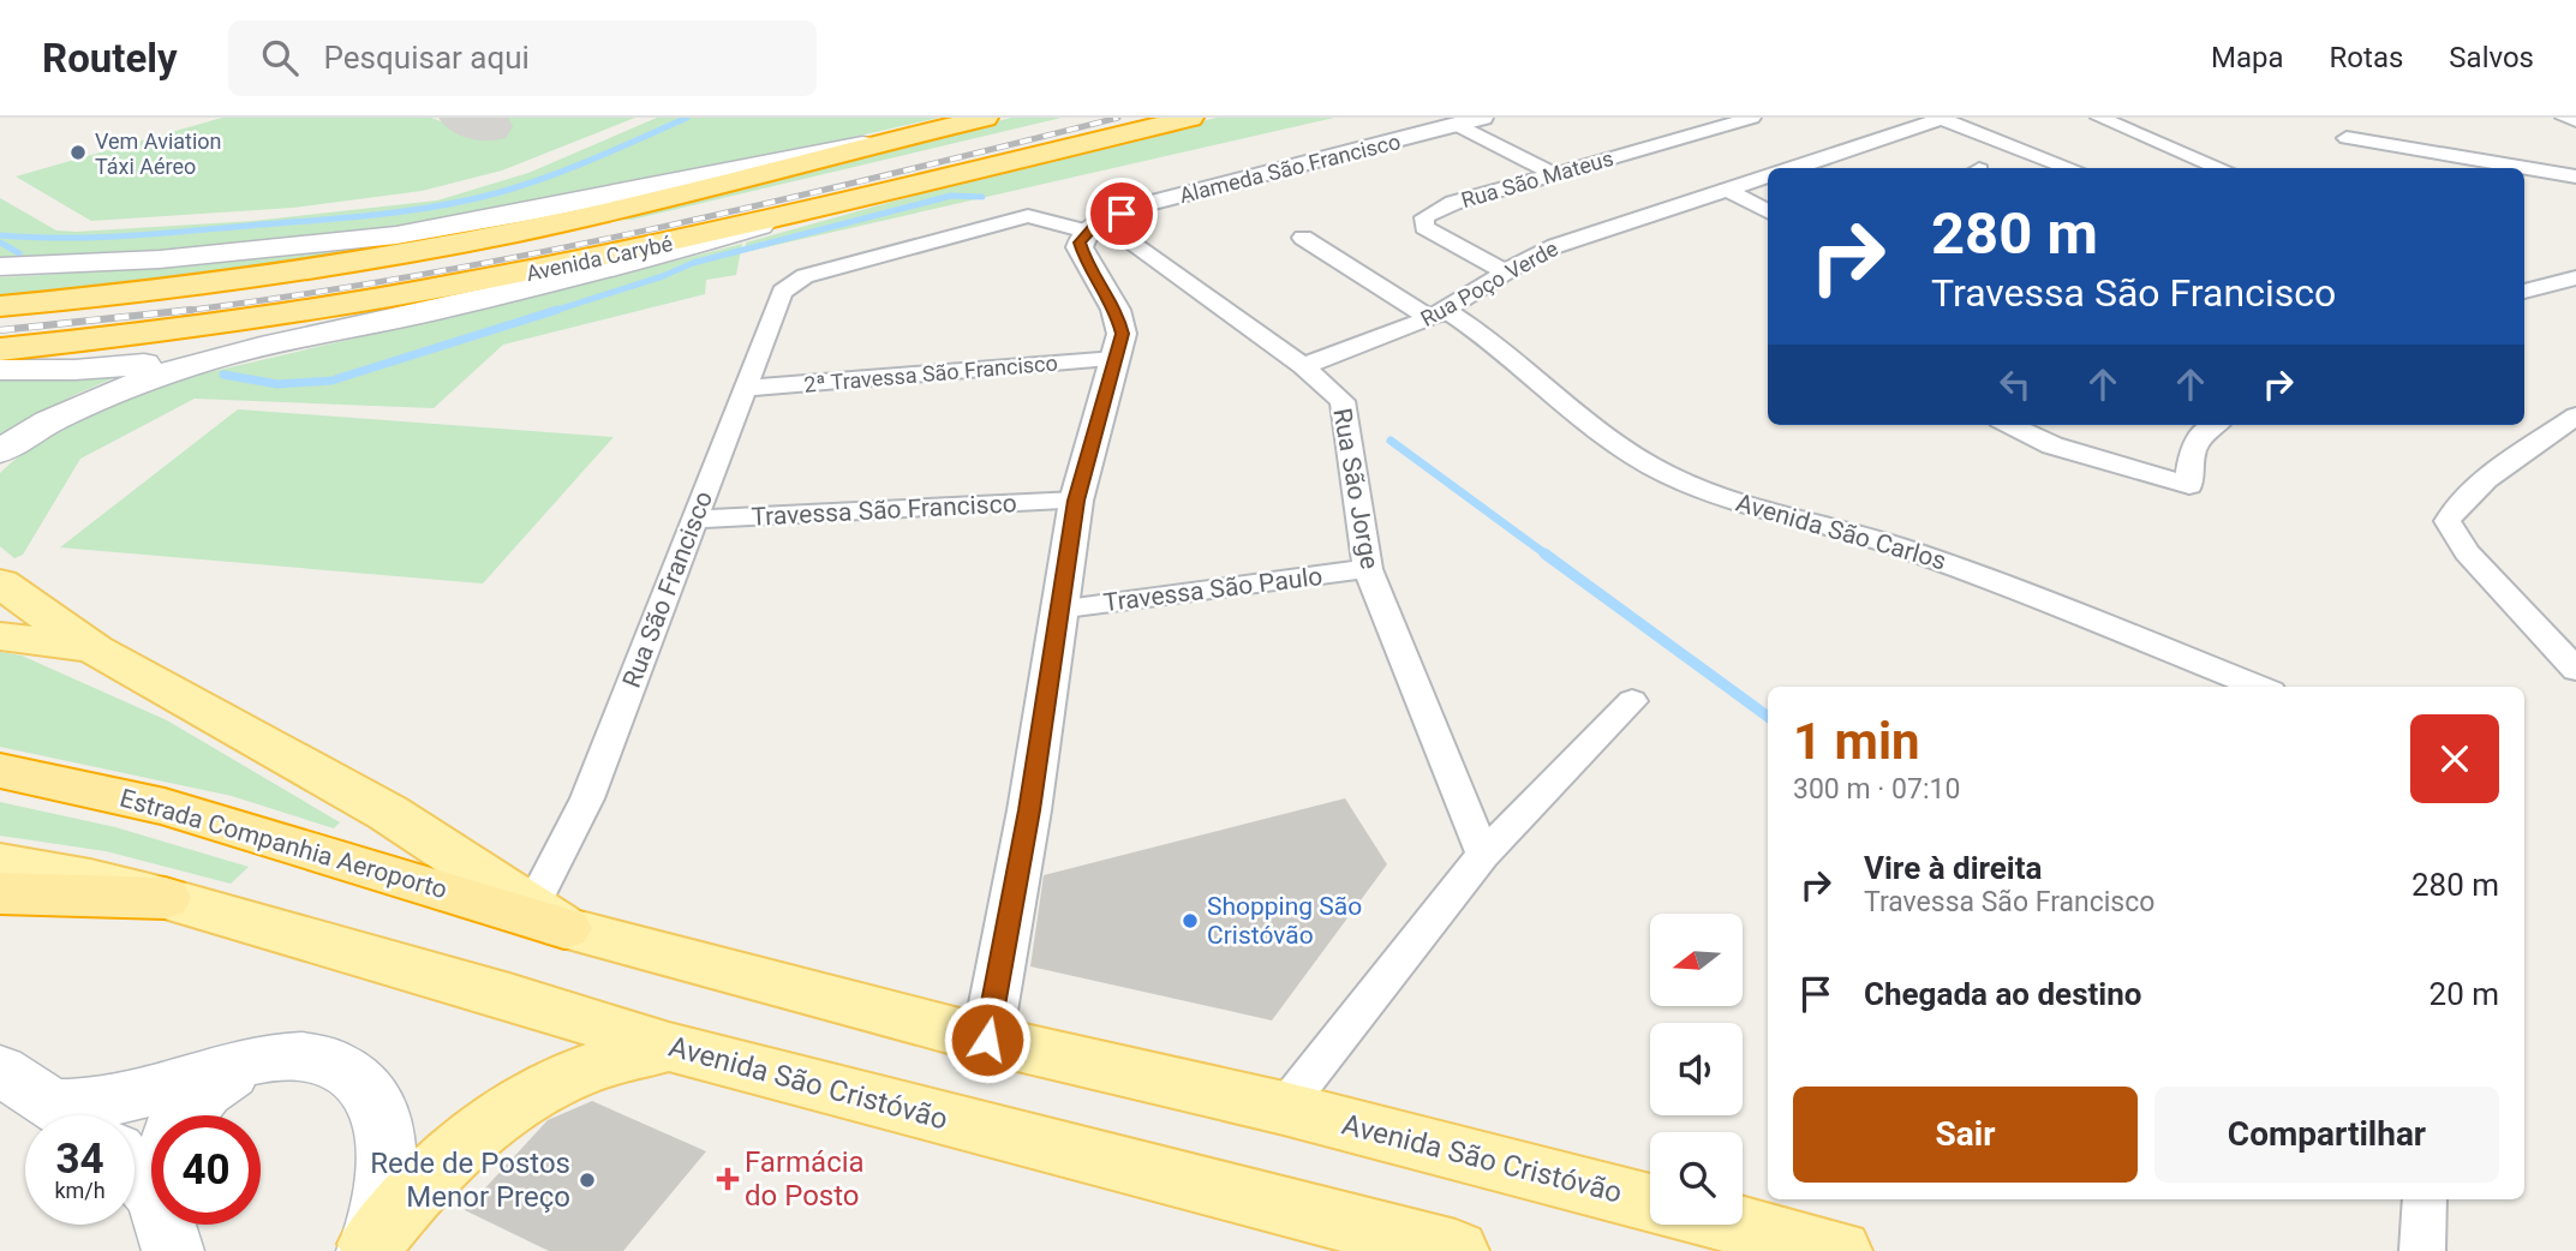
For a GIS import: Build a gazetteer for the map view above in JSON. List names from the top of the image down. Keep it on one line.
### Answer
{"streets":{"highway":["Avenida Carybé","Estrada Companhia Aeroporto"],"main road":["Avenida São Cristóvão"],"street":["Alameda São Francisco","Rua São Mateus","Rua Poço Verde","2ª Travessa São Francisco","Rua São Jorge","Travessa São Francisco","Avenida São Carlos","Rua São Francisco","Travessa São Paulo"]},"crossings":[["Alameda São Francisco","Rua São Jorge"],["Alameda São Francisco","Rua São Francisco"],["Rua São Mateus","Rua Poço Verde"],["Rua Poço Verde","Rua São Jorge"],["Rua Poço Verde","Avenida São Carlos"],["2ª Travessa São Francisco","Rua São Francisco"],["Rua São Jorge","Rua São Francisco"],["Rua São Jorge","Travessa São Paulo"],["Travessa São Francisco","Rua São Francisco"],["Rua São Francisco","Estrada Companhia Aeroporto"],["Rua São Francisco","Avenida São Cristóvão"],["Estrada Companhia Aeroporto","Avenida São Cristóvão"]],"places":{"other":["Vem Aviation Táxi Aéreo","Shopping São Cristóvão","Rede de Postos Menor Preço"],"health":["Farmácia do Posto"]},"north":"left","page":{"header":"Routely","search":"Pesquisar aqui","nav":["Mapa","Rotas","Salvos"],"turn":["280 m","Travessa São Francisco"],"heading":["1 min","300 m · 07:10"],"list":[{"name":"Vire à direita","note":"Travessa São Francisco","value":"280 m"},{"name":"Chegada ao destino","value":"20 m"}],"buttons":["Sair","Compartilhar"],"speed":"34 km/h","limit":"40"}}
